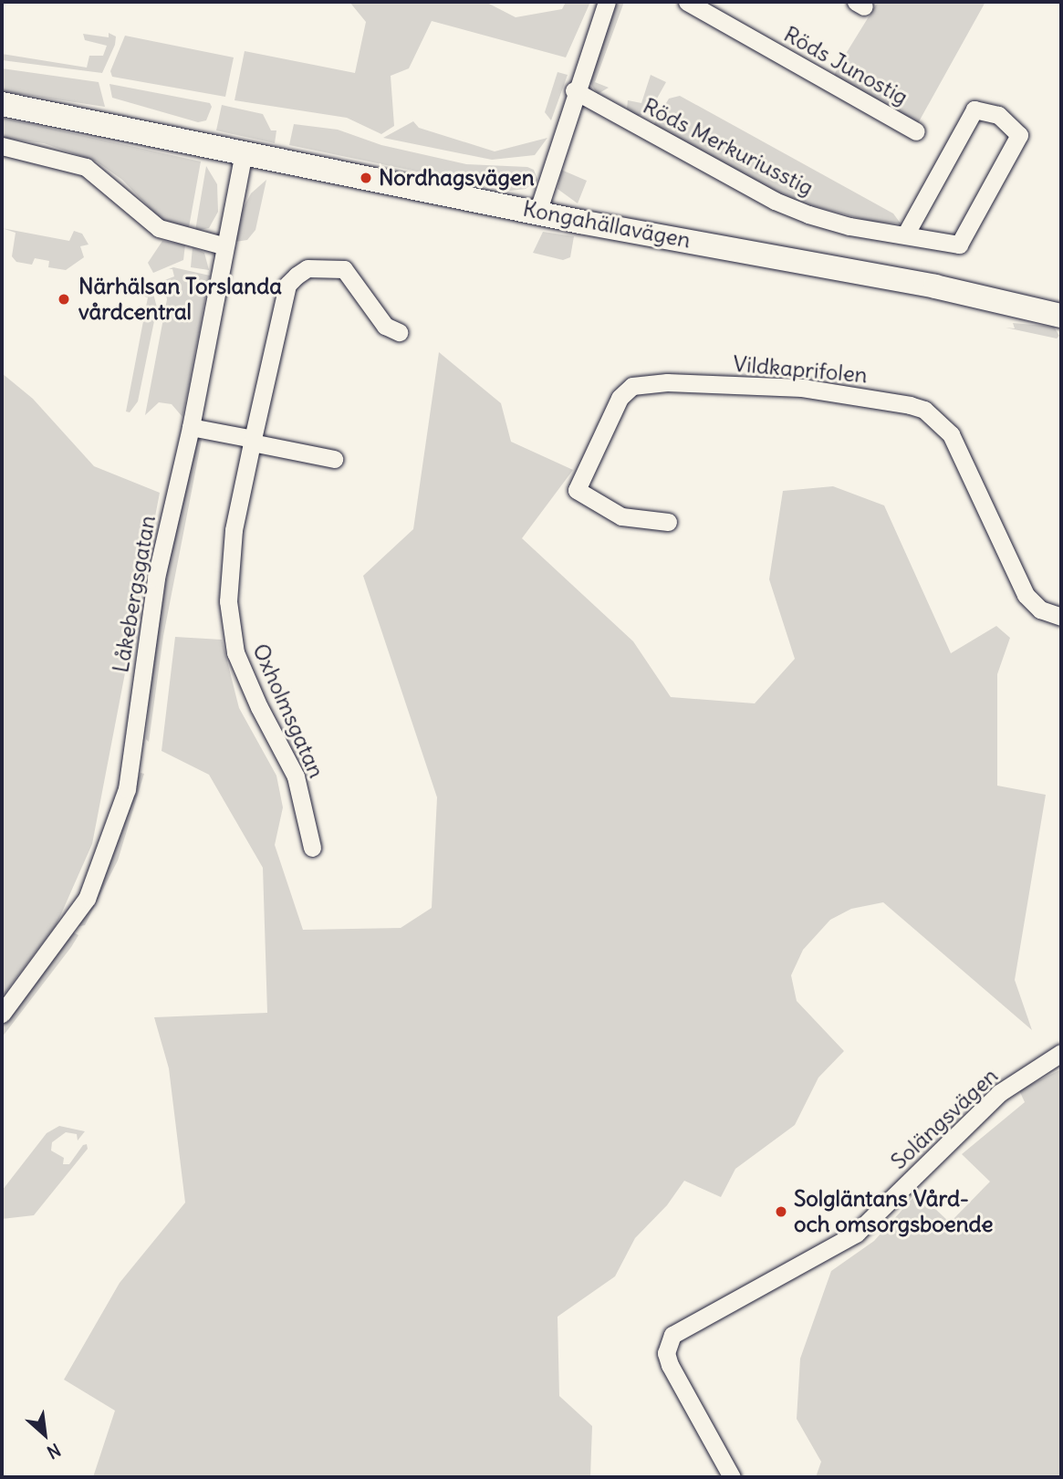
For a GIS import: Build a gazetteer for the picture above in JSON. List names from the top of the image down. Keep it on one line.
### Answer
{"streets":{"street":["Röds Junostig","Röds Merkuriusstig","Kongahällavägen","Vildkaprifolen","Låkebergsgatan","Oxholmsgatan","Solängsvägen"]},"crossings":[["Kongahällavägen","Låkebergsgatan"]],"places":["Nordhagsvägen","Närhälsan Torslanda vårdcentral","Solgläntans Vård- och omsorgsboende"],"north":"bottom right"}
